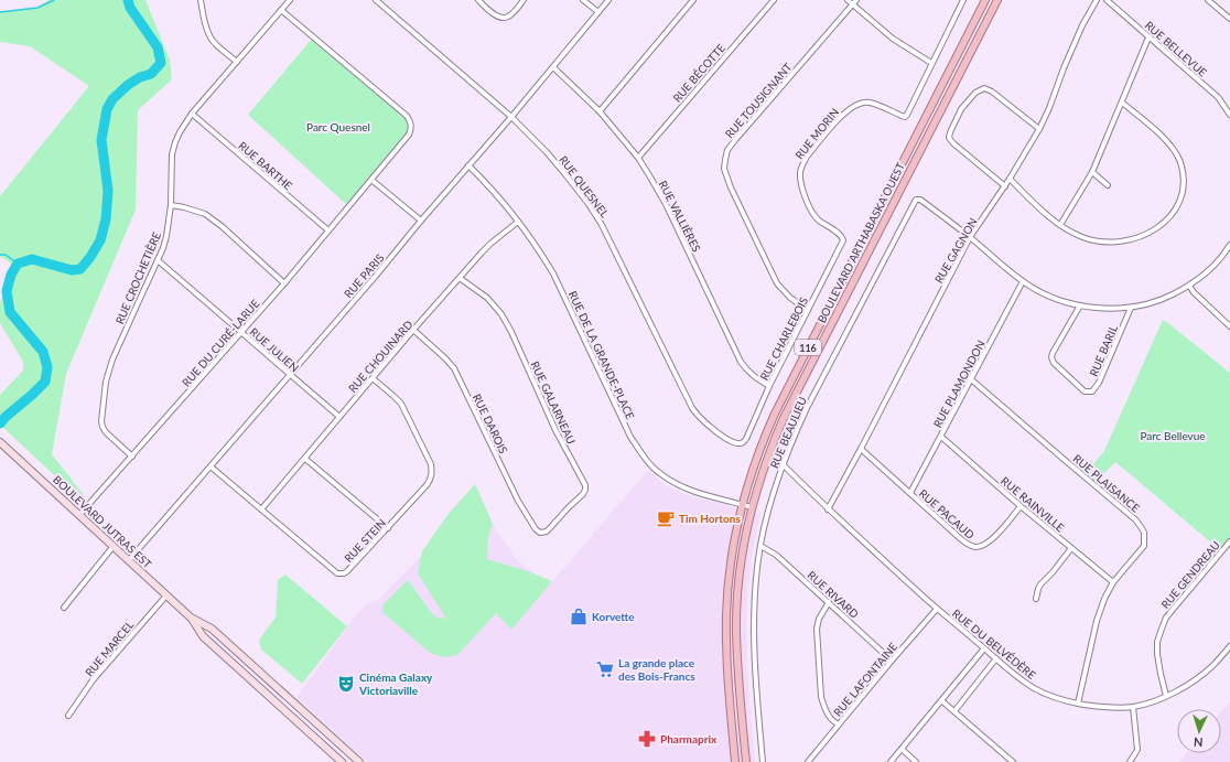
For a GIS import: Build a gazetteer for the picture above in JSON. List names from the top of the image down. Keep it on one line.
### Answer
{"streets":{"main road":["BOULEVARD ARTHABASKA OUEST","116","BOULEVARD JUTRAS EST"],"street":["RUE BELLEVUE","RUE BÉCOTTE","RUE TOUSIGNANT","RUE MORIN","RUE BARTHE","RUE QUESNEL","RUE VALLIÈRES","RUE GAGNON","RUE PARIS","RUE CROCHETIÈRE","RUE CHARLEBOIS","RUE DU CURÉ-LARUE","RUE JULIEN","RUE BARIL","RUE DE LA GRANDE-PLACE","RUE CHOUINARD","RUE PLAMONDON","RUE GALARNEAU","RUE DAROIS","RUE BEAULIEU","RUE PLAISANCE","RUE RAINVILLE","RUE PACAUD","RUE STEIN","RUE GENDREAU","RUE RIVARD","RUE DU BELVÉDÈRE","RUE MARCEL","RUE LAFONTAINE"]},"crossings":[["RUE BÉCOTTE","RUE VALLIÈRES"],["RUE TOUSIGNANT","RUE CHARLEBOIS"],["RUE MORIN","RUE CHARLEBOIS"],["RUE BARTHE","RUE CROCHETIÈRE"],["RUE BARTHE","RUE DU CURÉ-LARUE"],["RUE QUESNEL","RUE PARIS"],["RUE QUESNEL","RUE CHARLEBOIS"],["RUE VALLIÈRES","RUE PARIS"],["RUE VALLIÈRES","RUE CHARLEBOIS"],["BOULEVARD ARTHABASKA OUEST","RUE DE LA GRANDE-PLACE"],["RUE GAGNON","RUE BEAULIEU"],["RUE GAGNON","RUE PACAUD"],["RUE GAGNON","RUE DU BELVÉDÈRE"],["RUE PARIS","RUE JULIEN"],["RUE PARIS","RUE DE LA GRANDE-PLACE"],["RUE PARIS","BOULEVARD JUTRAS EST"],["RUE PARIS","RUE STEIN"],["RUE CROCHETIÈRE","RUE DU CURÉ-LARUE"],["RUE CROCHETIÈRE","RUE JULIEN"],["RUE DU CURÉ-LARUE","RUE JULIEN"],["RUE DU CURÉ-LARUE","BOULEVARD JUTRAS EST"],["RUE JULIEN","RUE CHOUINARD"],["RUE DE LA GRANDE-PLACE","RUE CHOUINARD"],["RUE CHOUINARD","RUE GALARNEAU"],["RUE CHOUINARD","RUE DAROIS"],["RUE CHOUINARD","RUE STEIN"],["RUE PLAMONDON","RUE PLAISANCE"],["RUE PLAMONDON","RUE RAINVILLE"],["RUE PLAMONDON","RUE PACAUD"],["RUE GALARNEAU","RUE DAROIS"],["RUE BEAULIEU","RUE RIVARD"],["RUE BEAULIEU","RUE DU BELVÉDÈRE"],["RUE PLAISANCE","RUE RAINVILLE"],["RUE PLAISANCE","RUE DU BELVÉDÈRE"],["RUE RAINVILLE","RUE PACAUD"],["BOULEVARD JUTRAS EST","RUE MARCEL"],["RUE GENDREAU","RUE DU BELVÉDÈRE"],["RUE RIVARD","RUE LAFONTAINE"],["RUE DU BELVÉDÈRE","RUE LAFONTAINE"]],"parks":["Parc Quesnel","Parc Bellevue"],"places":{"cafe":["Tim Hortons"],"shop":["Korvette"],"supermarket":["La grande place des Bois-Francs"],"theatre":["Cinéma Galaxy Victoriaville"],"pharmacy":["Pharmaprix"]},"north":"bottom"}
